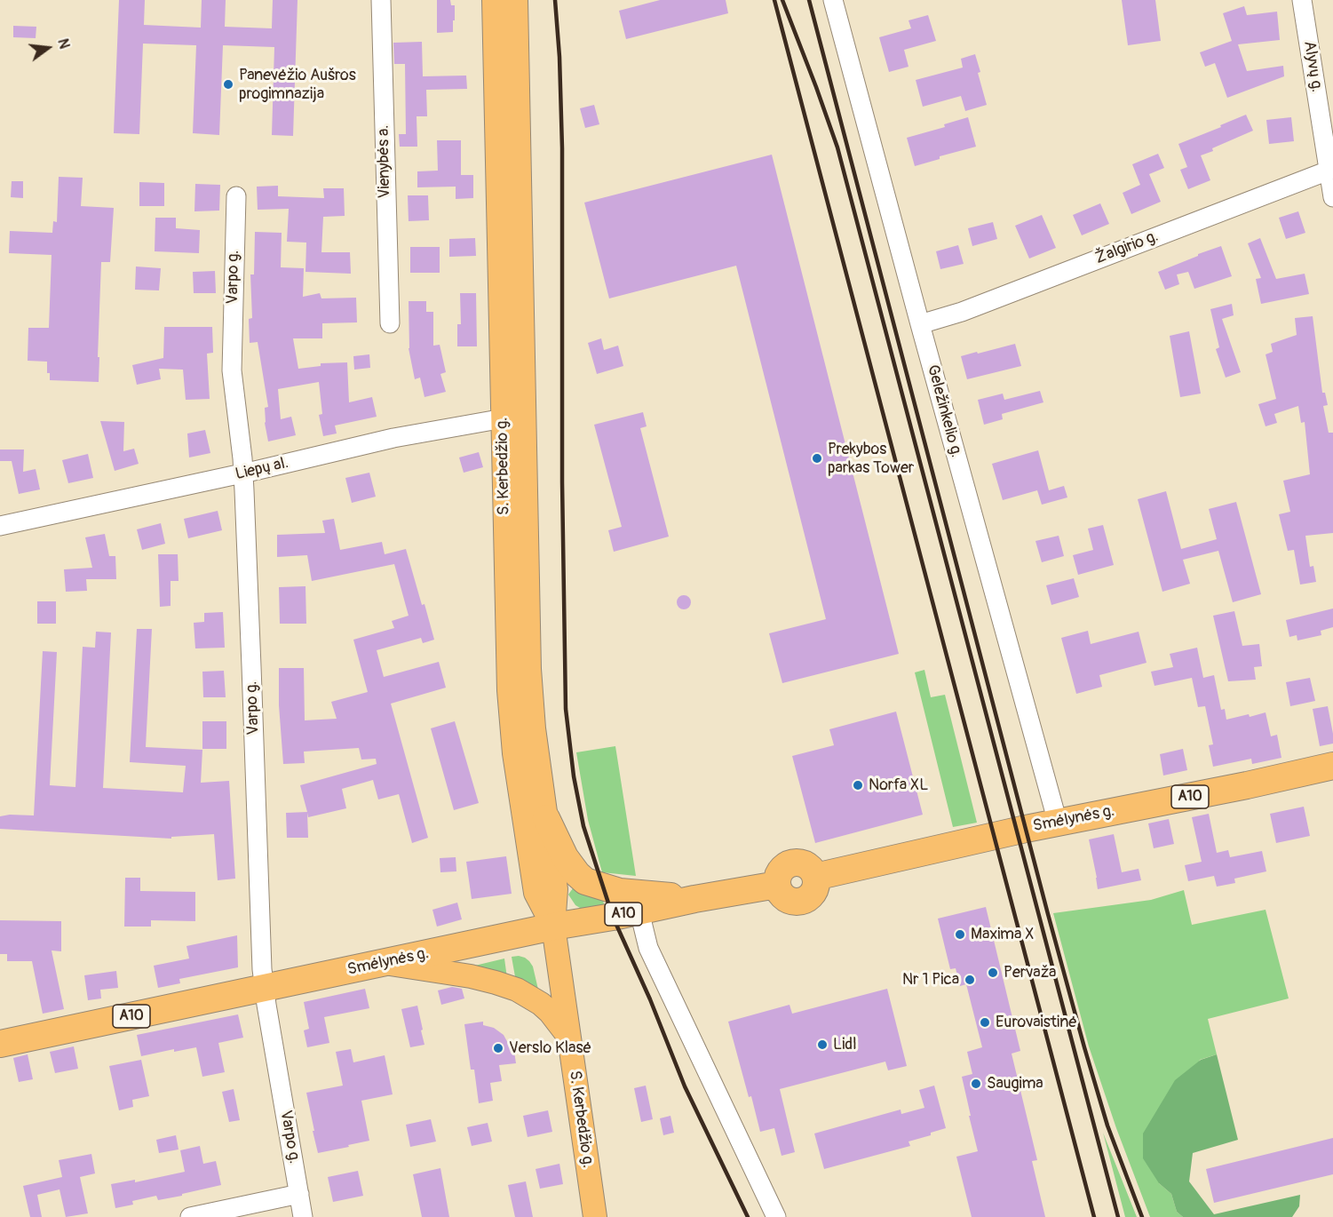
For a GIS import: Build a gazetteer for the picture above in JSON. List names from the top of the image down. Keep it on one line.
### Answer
{"streets":{"highway":["A10","Smėlynės g."],"main road":["S. Kerbedžio g."],"street":["Alyvų g.","Vienybės a.","Žalgirio g.","Varpo g.","Geležinkelio g.","Liepų al."]},"crossings":[["Alyvų g.","Žalgirio g."],["Žalgirio g.","Geležinkelio g."],["Varpo g.","Liepų al."],["Varpo g.","Smėlynės g."],["Geležinkelio g.","Smėlynės g."],["S. Kerbedžio g.","Liepų al."],["S. Kerbedžio g.","Smėlynės g."]],"places":["Panevėžio Aušros progimnazija","Prekybos parkas Tower","Norfa XL","Maxima X","Pervaža","Nr 1 Pica","Eurovaistinė","Lidl","Verslo Klasė","Saugima"],"north":"right"}
